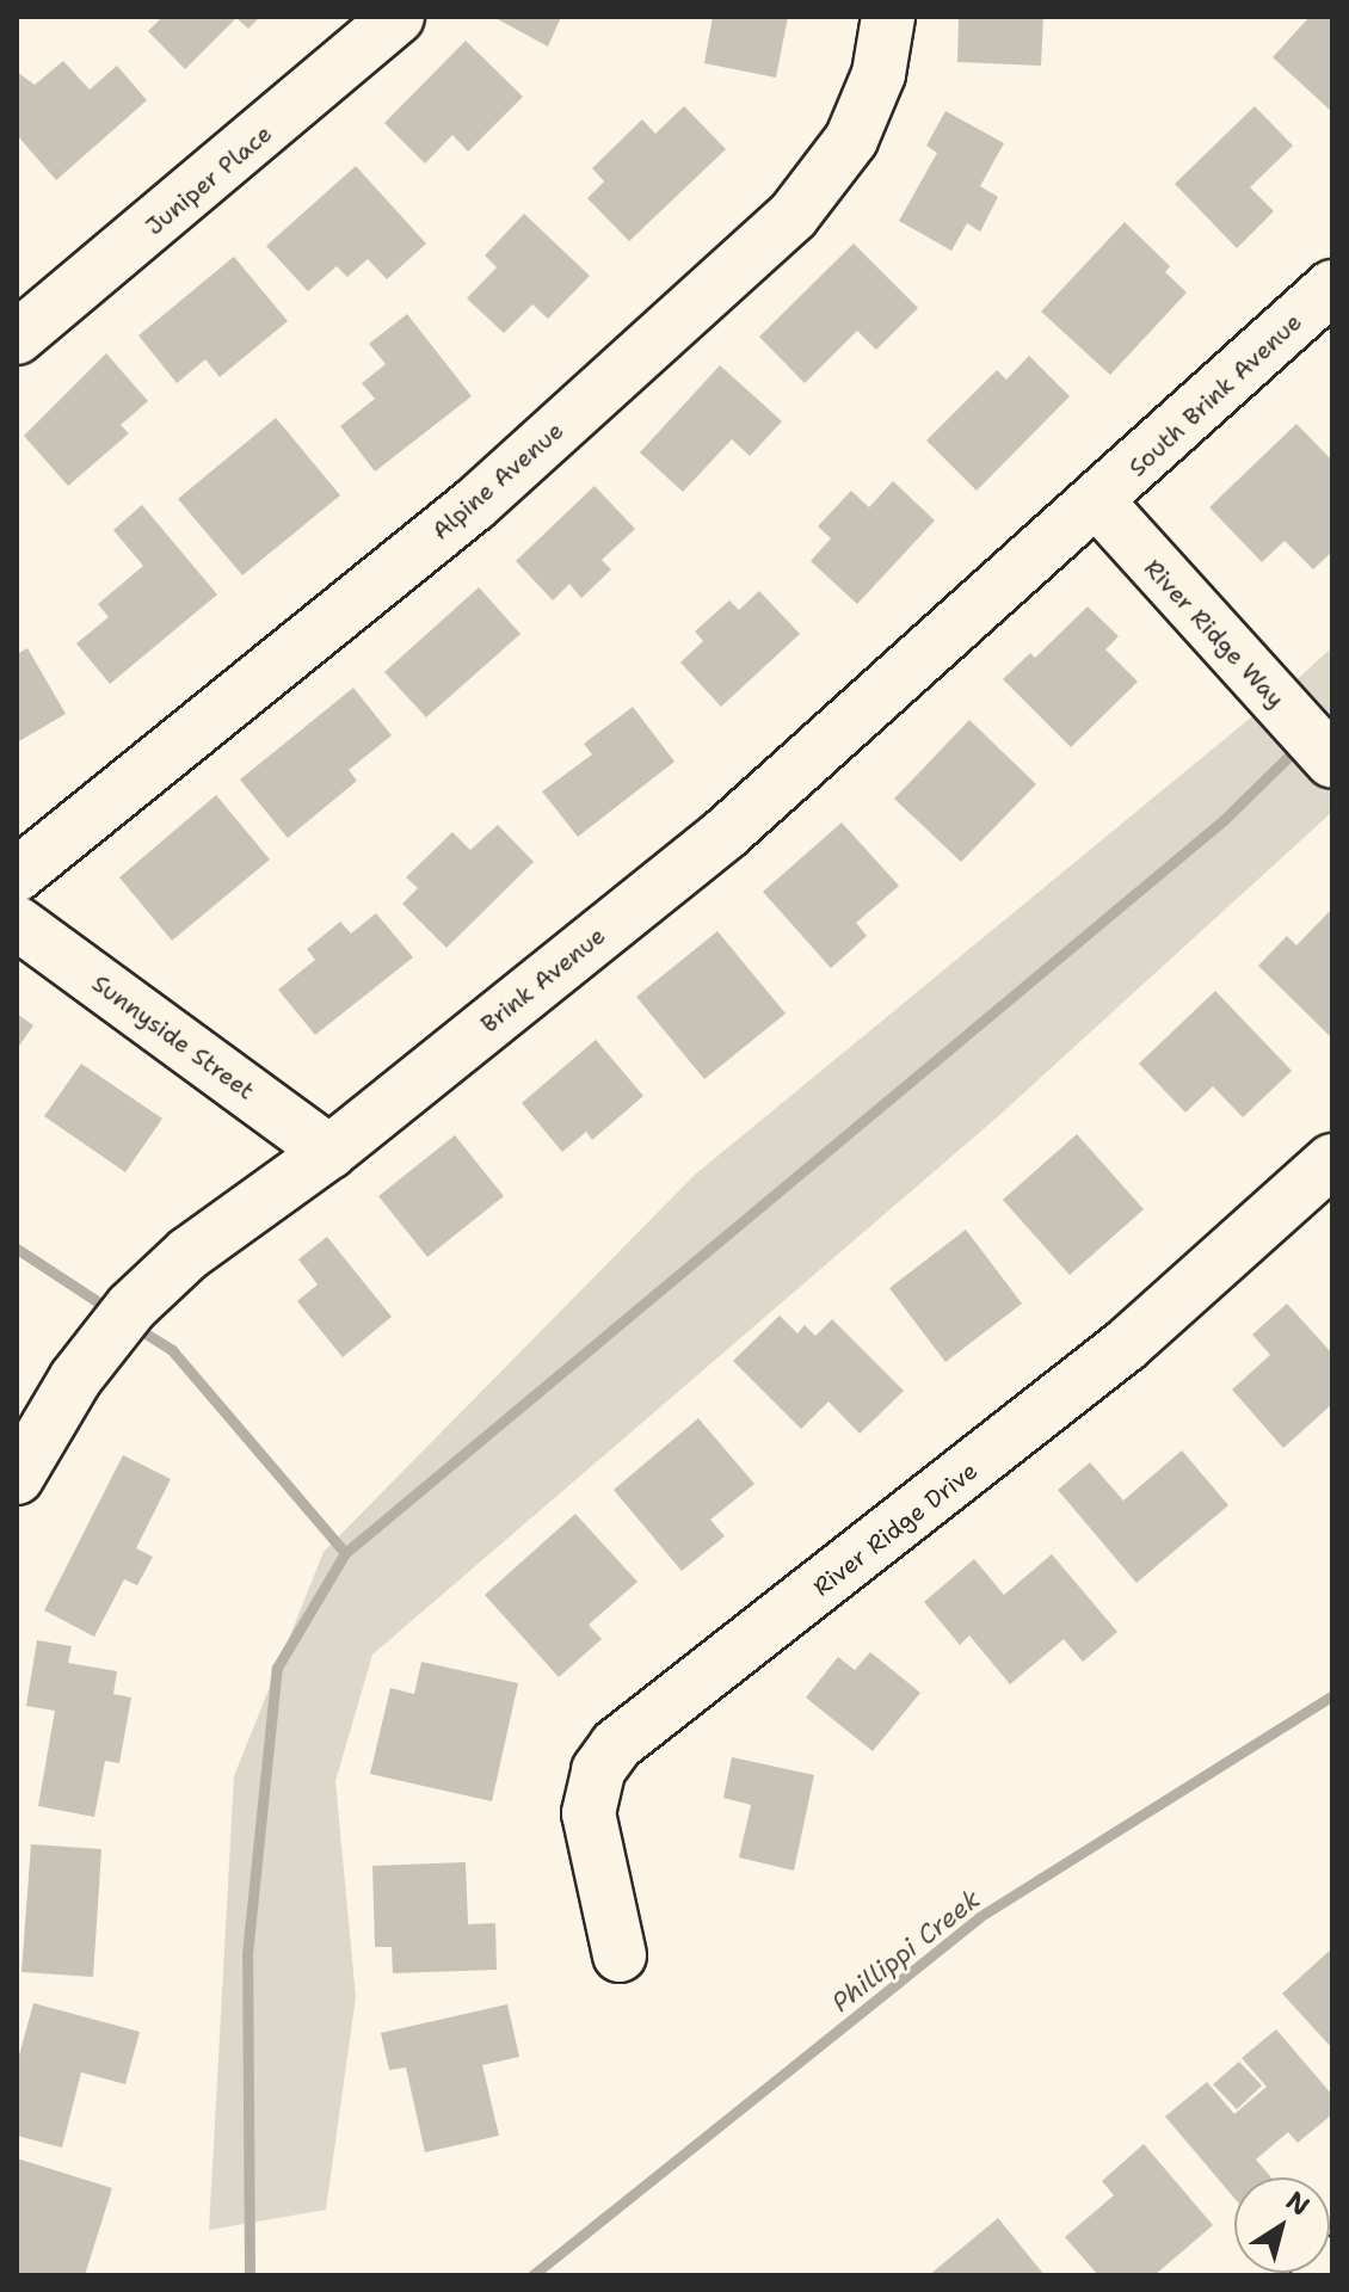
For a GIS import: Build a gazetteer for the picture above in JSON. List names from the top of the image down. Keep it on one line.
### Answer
{"streets":{"street":["Juniper Place","South Brink Avenue","Alpine Avenue","River Ridge Way","Brink Avenue","Sunnyside Street","River Ridge Drive"]},"crossings":[["South Brink Avenue","River Ridge Way"],["South Brink Avenue","Brink Avenue"],["River Ridge Way","Brink Avenue"],["Brink Avenue","Sunnyside Street"]],"water":["Phillippi Creek"],"north":"top right"}
